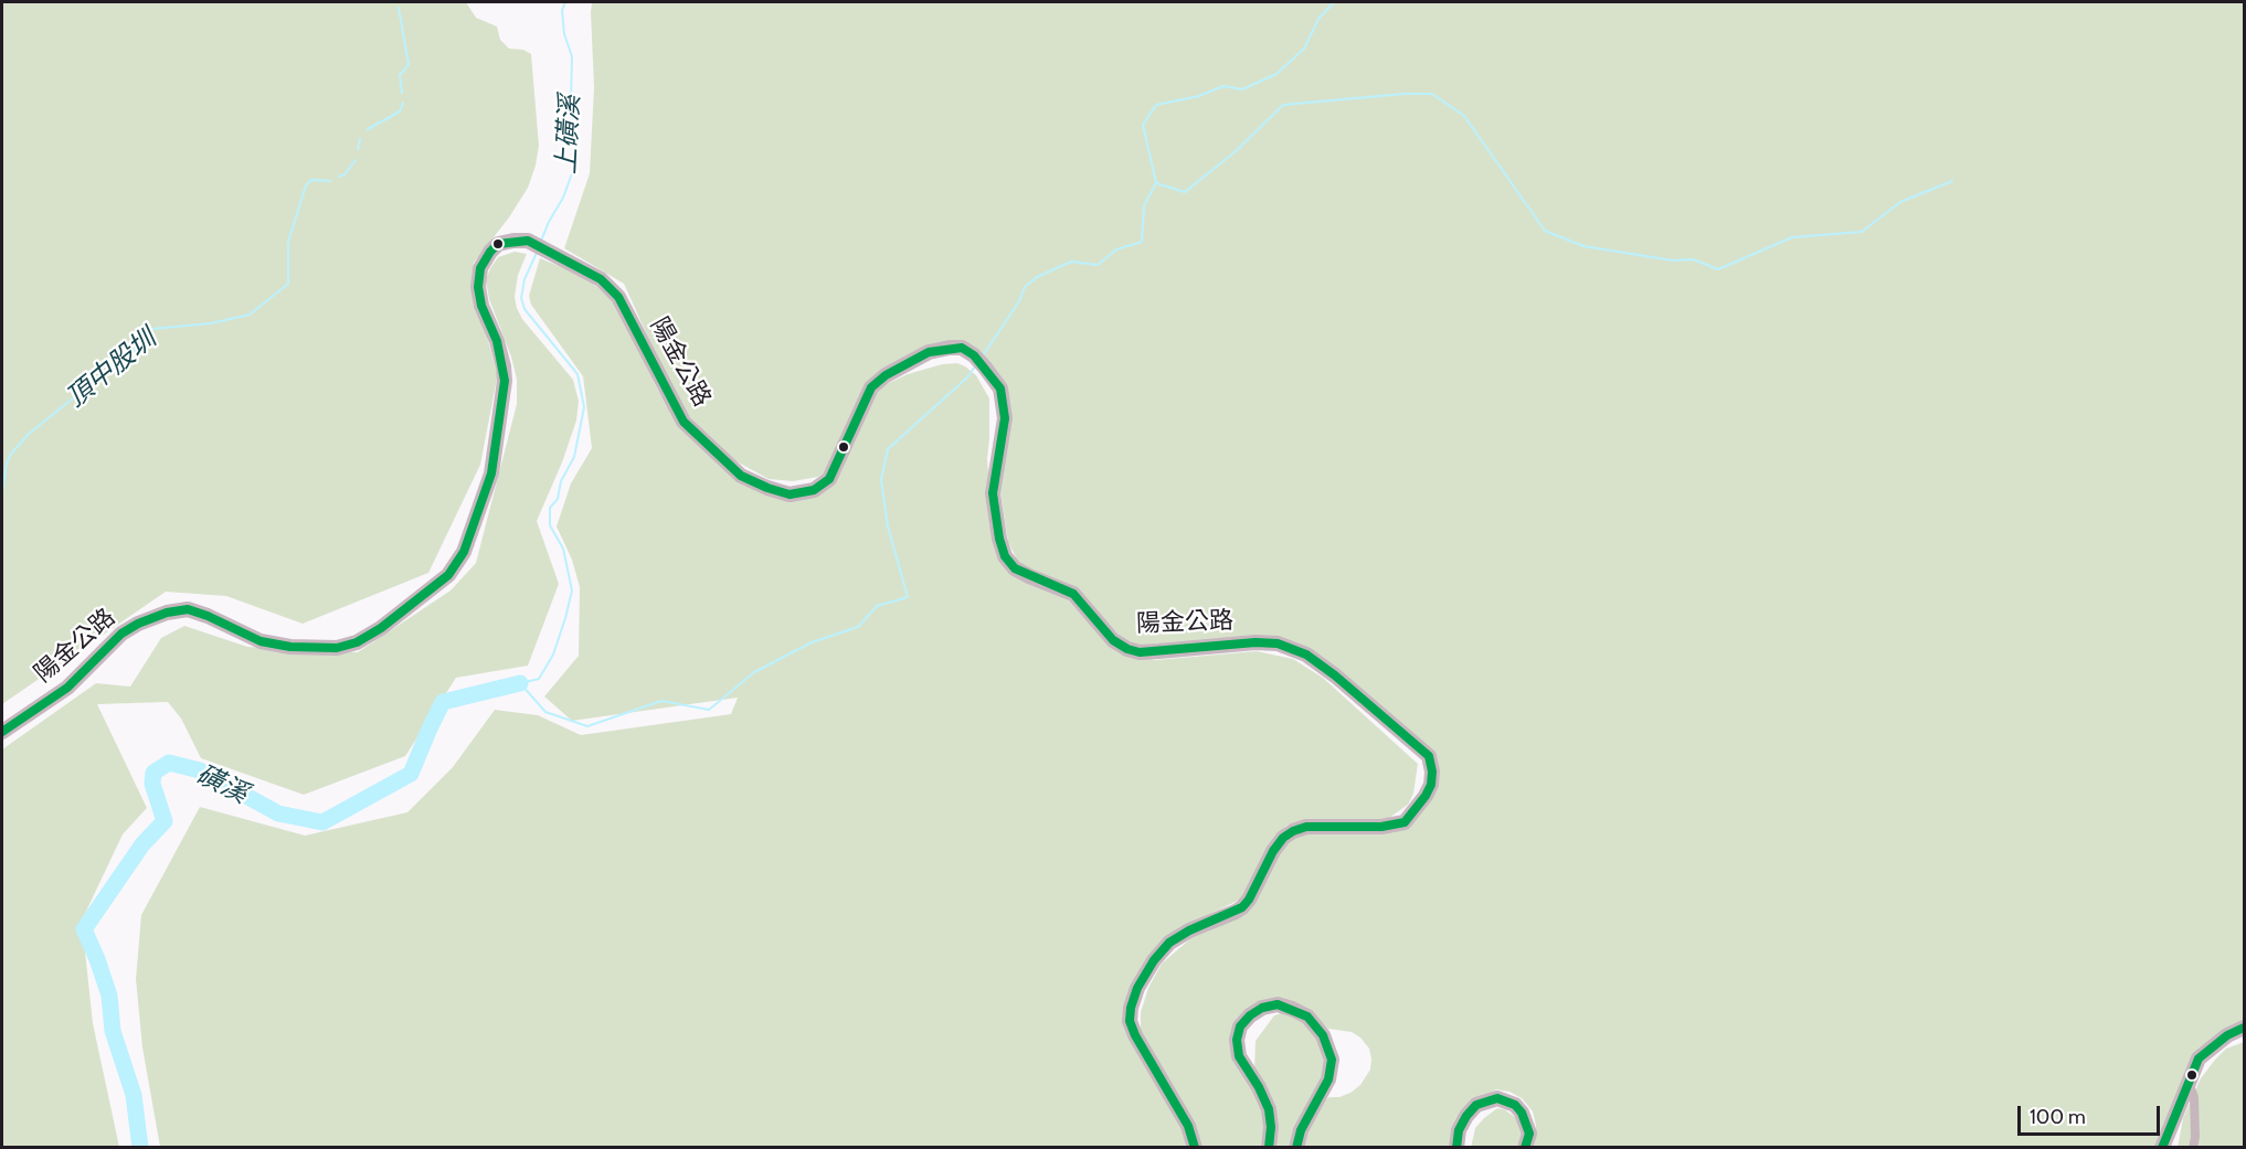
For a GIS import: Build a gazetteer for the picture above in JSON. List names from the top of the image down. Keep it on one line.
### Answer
{"streets":{"main road":["陽金公路"]},"water":["上磺溪","頂中股圳","磺溪"],"scale_bar":"100 m"}
